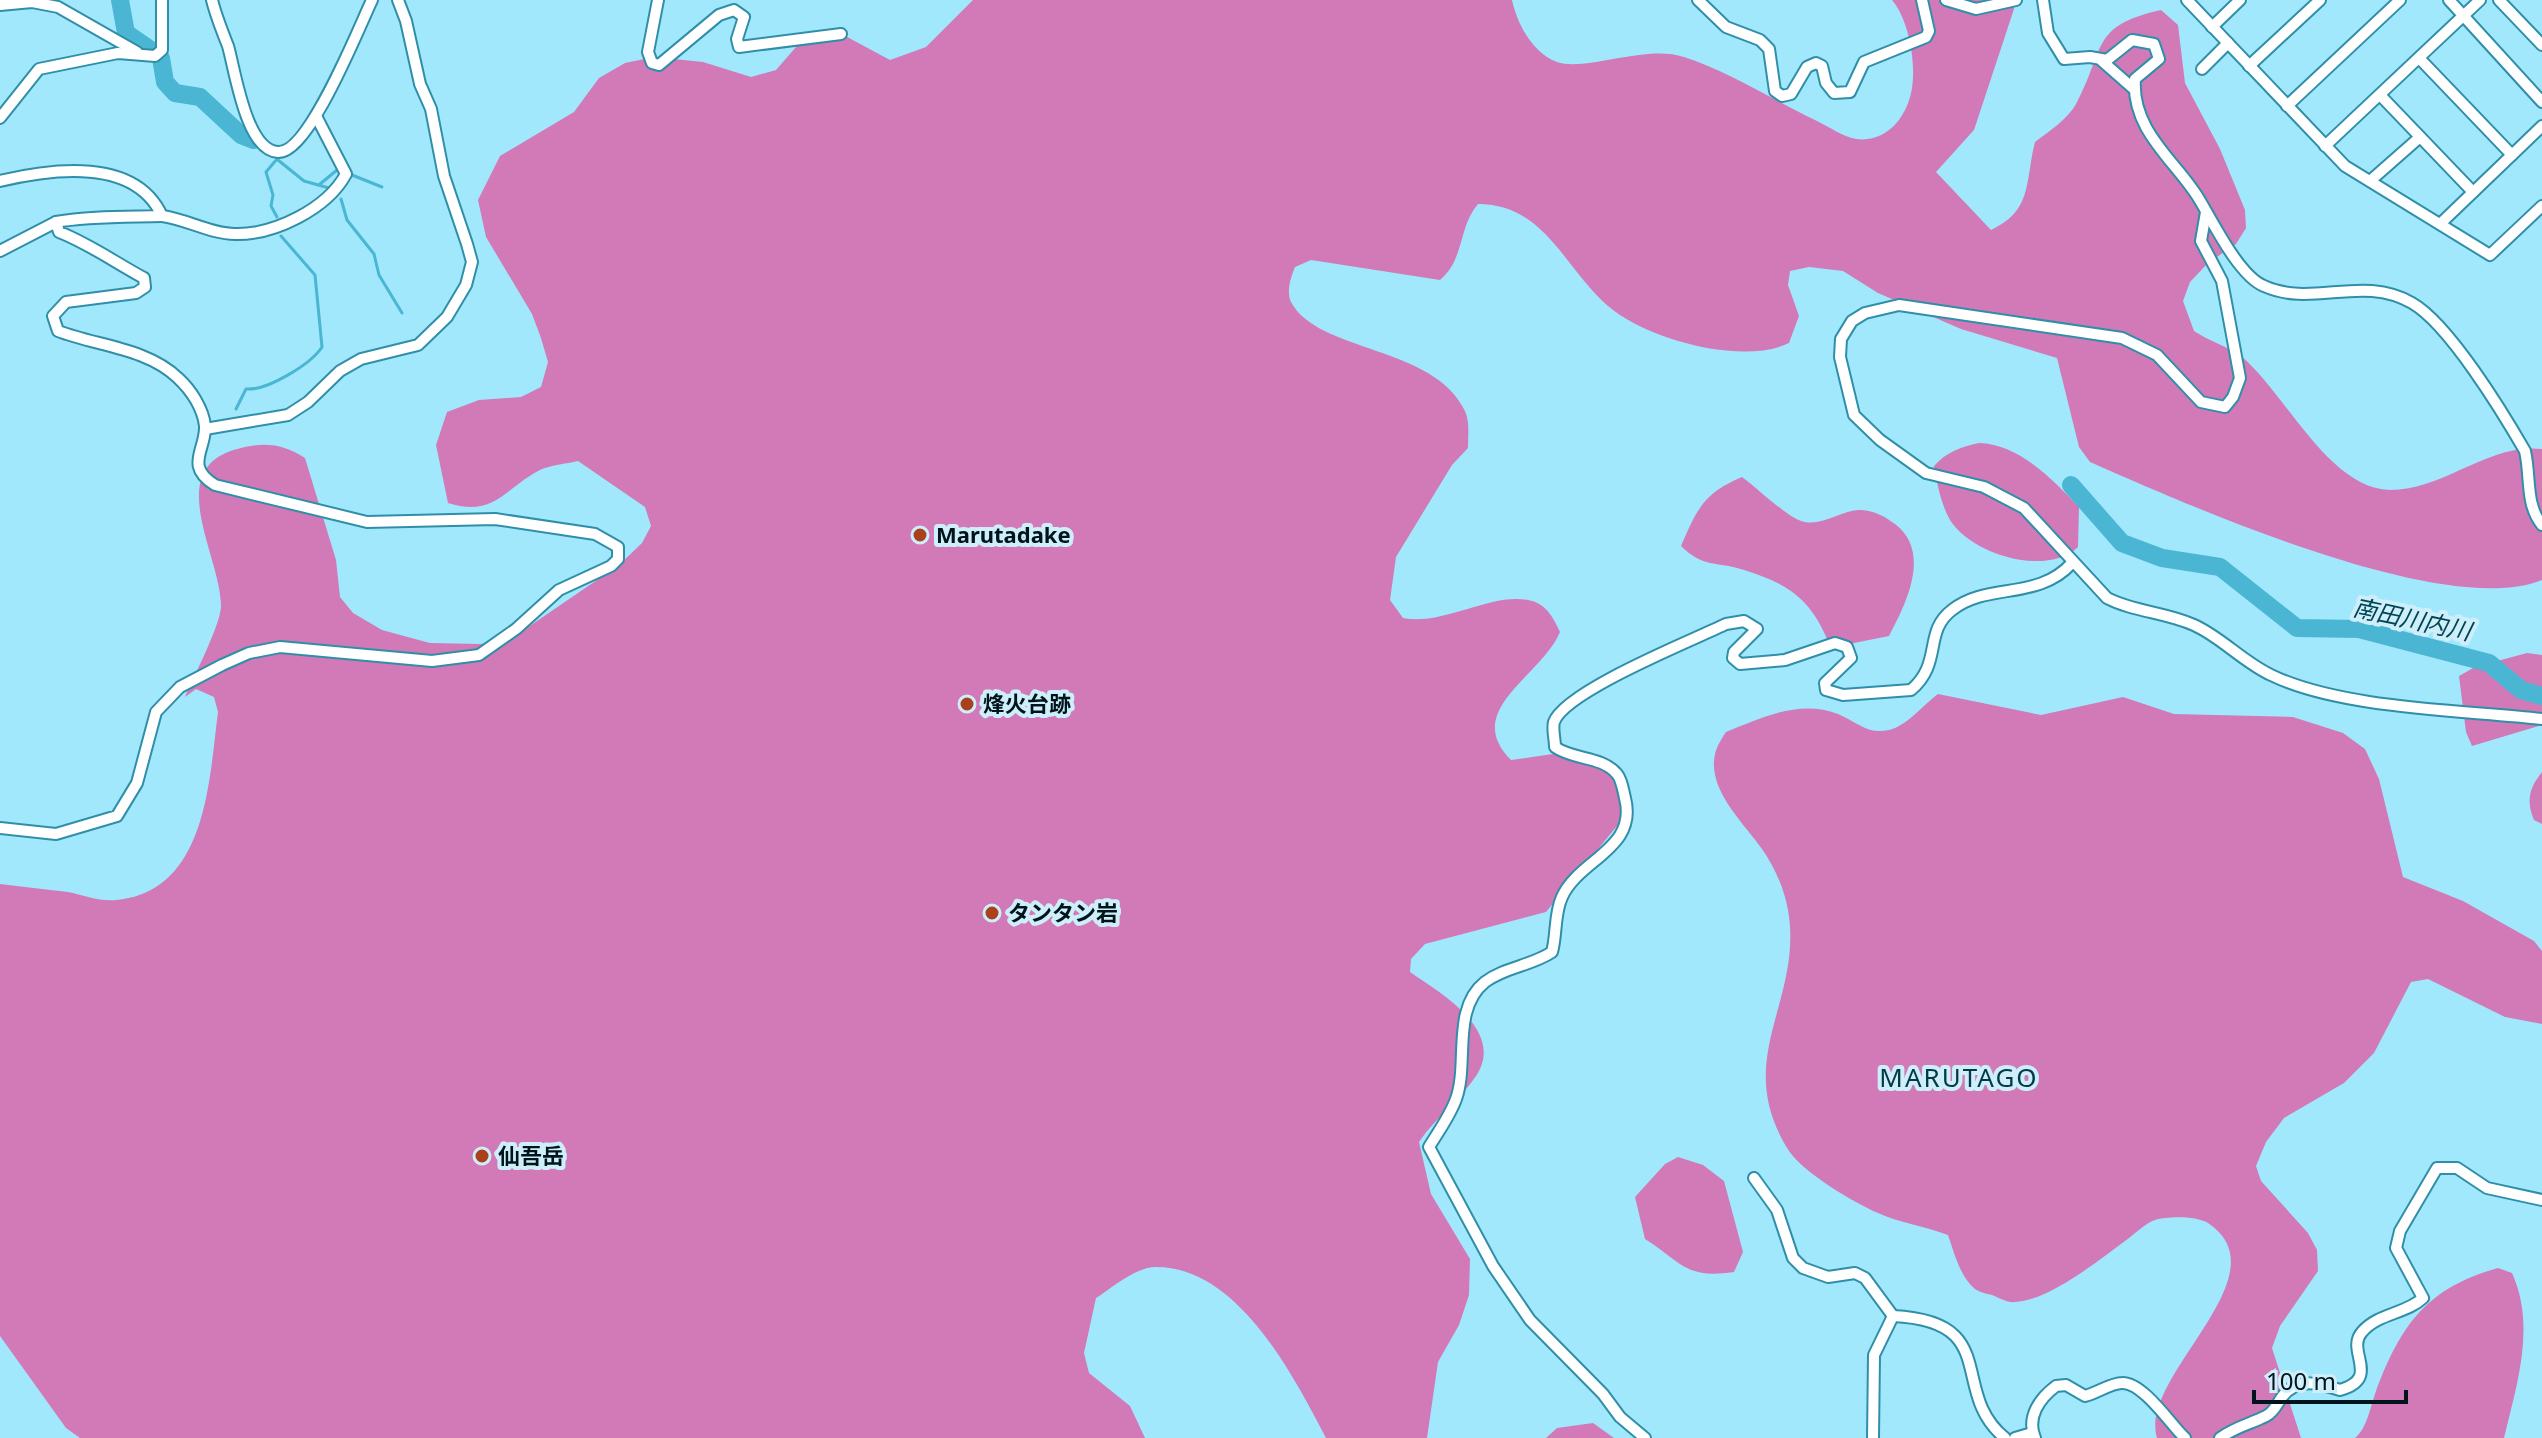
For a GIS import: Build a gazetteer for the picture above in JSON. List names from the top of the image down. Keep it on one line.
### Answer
{"districts":["MARUTAGO"],"water":["南田川内川"],"places":["Marutadake","烽火台跡","タンタン岩","仙吾岳"],"scale_bar":"100 m"}
